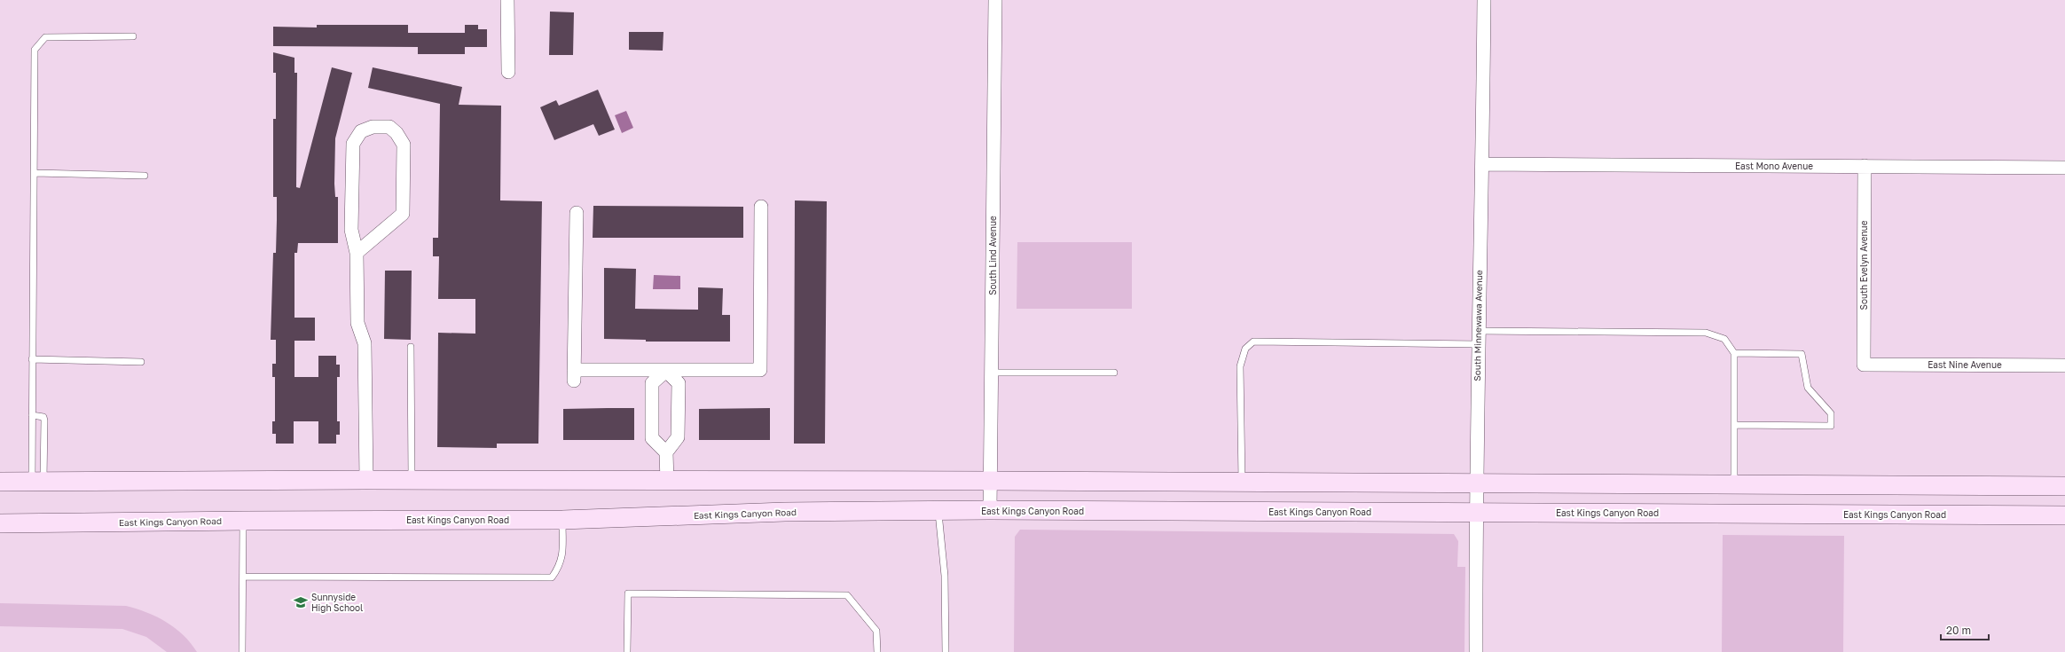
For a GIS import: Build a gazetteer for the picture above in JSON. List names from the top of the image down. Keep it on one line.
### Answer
{"streets":{"main road":["East Kings Canyon Road"],"street":["East Mono Avenue","South Lind Avenue","South Evelyn Avenue","South Minnewawa Avenue","East Nine Avenue"]},"crossings":[["East Mono Avenue","South Evelyn Avenue"],["East Mono Avenue","South Minnewawa Avenue"],["South Lind Avenue","East Kings Canyon Road"],["South Evelyn Avenue","East Nine Avenue"],["South Minnewawa Avenue","East Kings Canyon Road"]],"places":{"school or university":["Sunnyside High School"]},"scale_bar":"20 m"}
